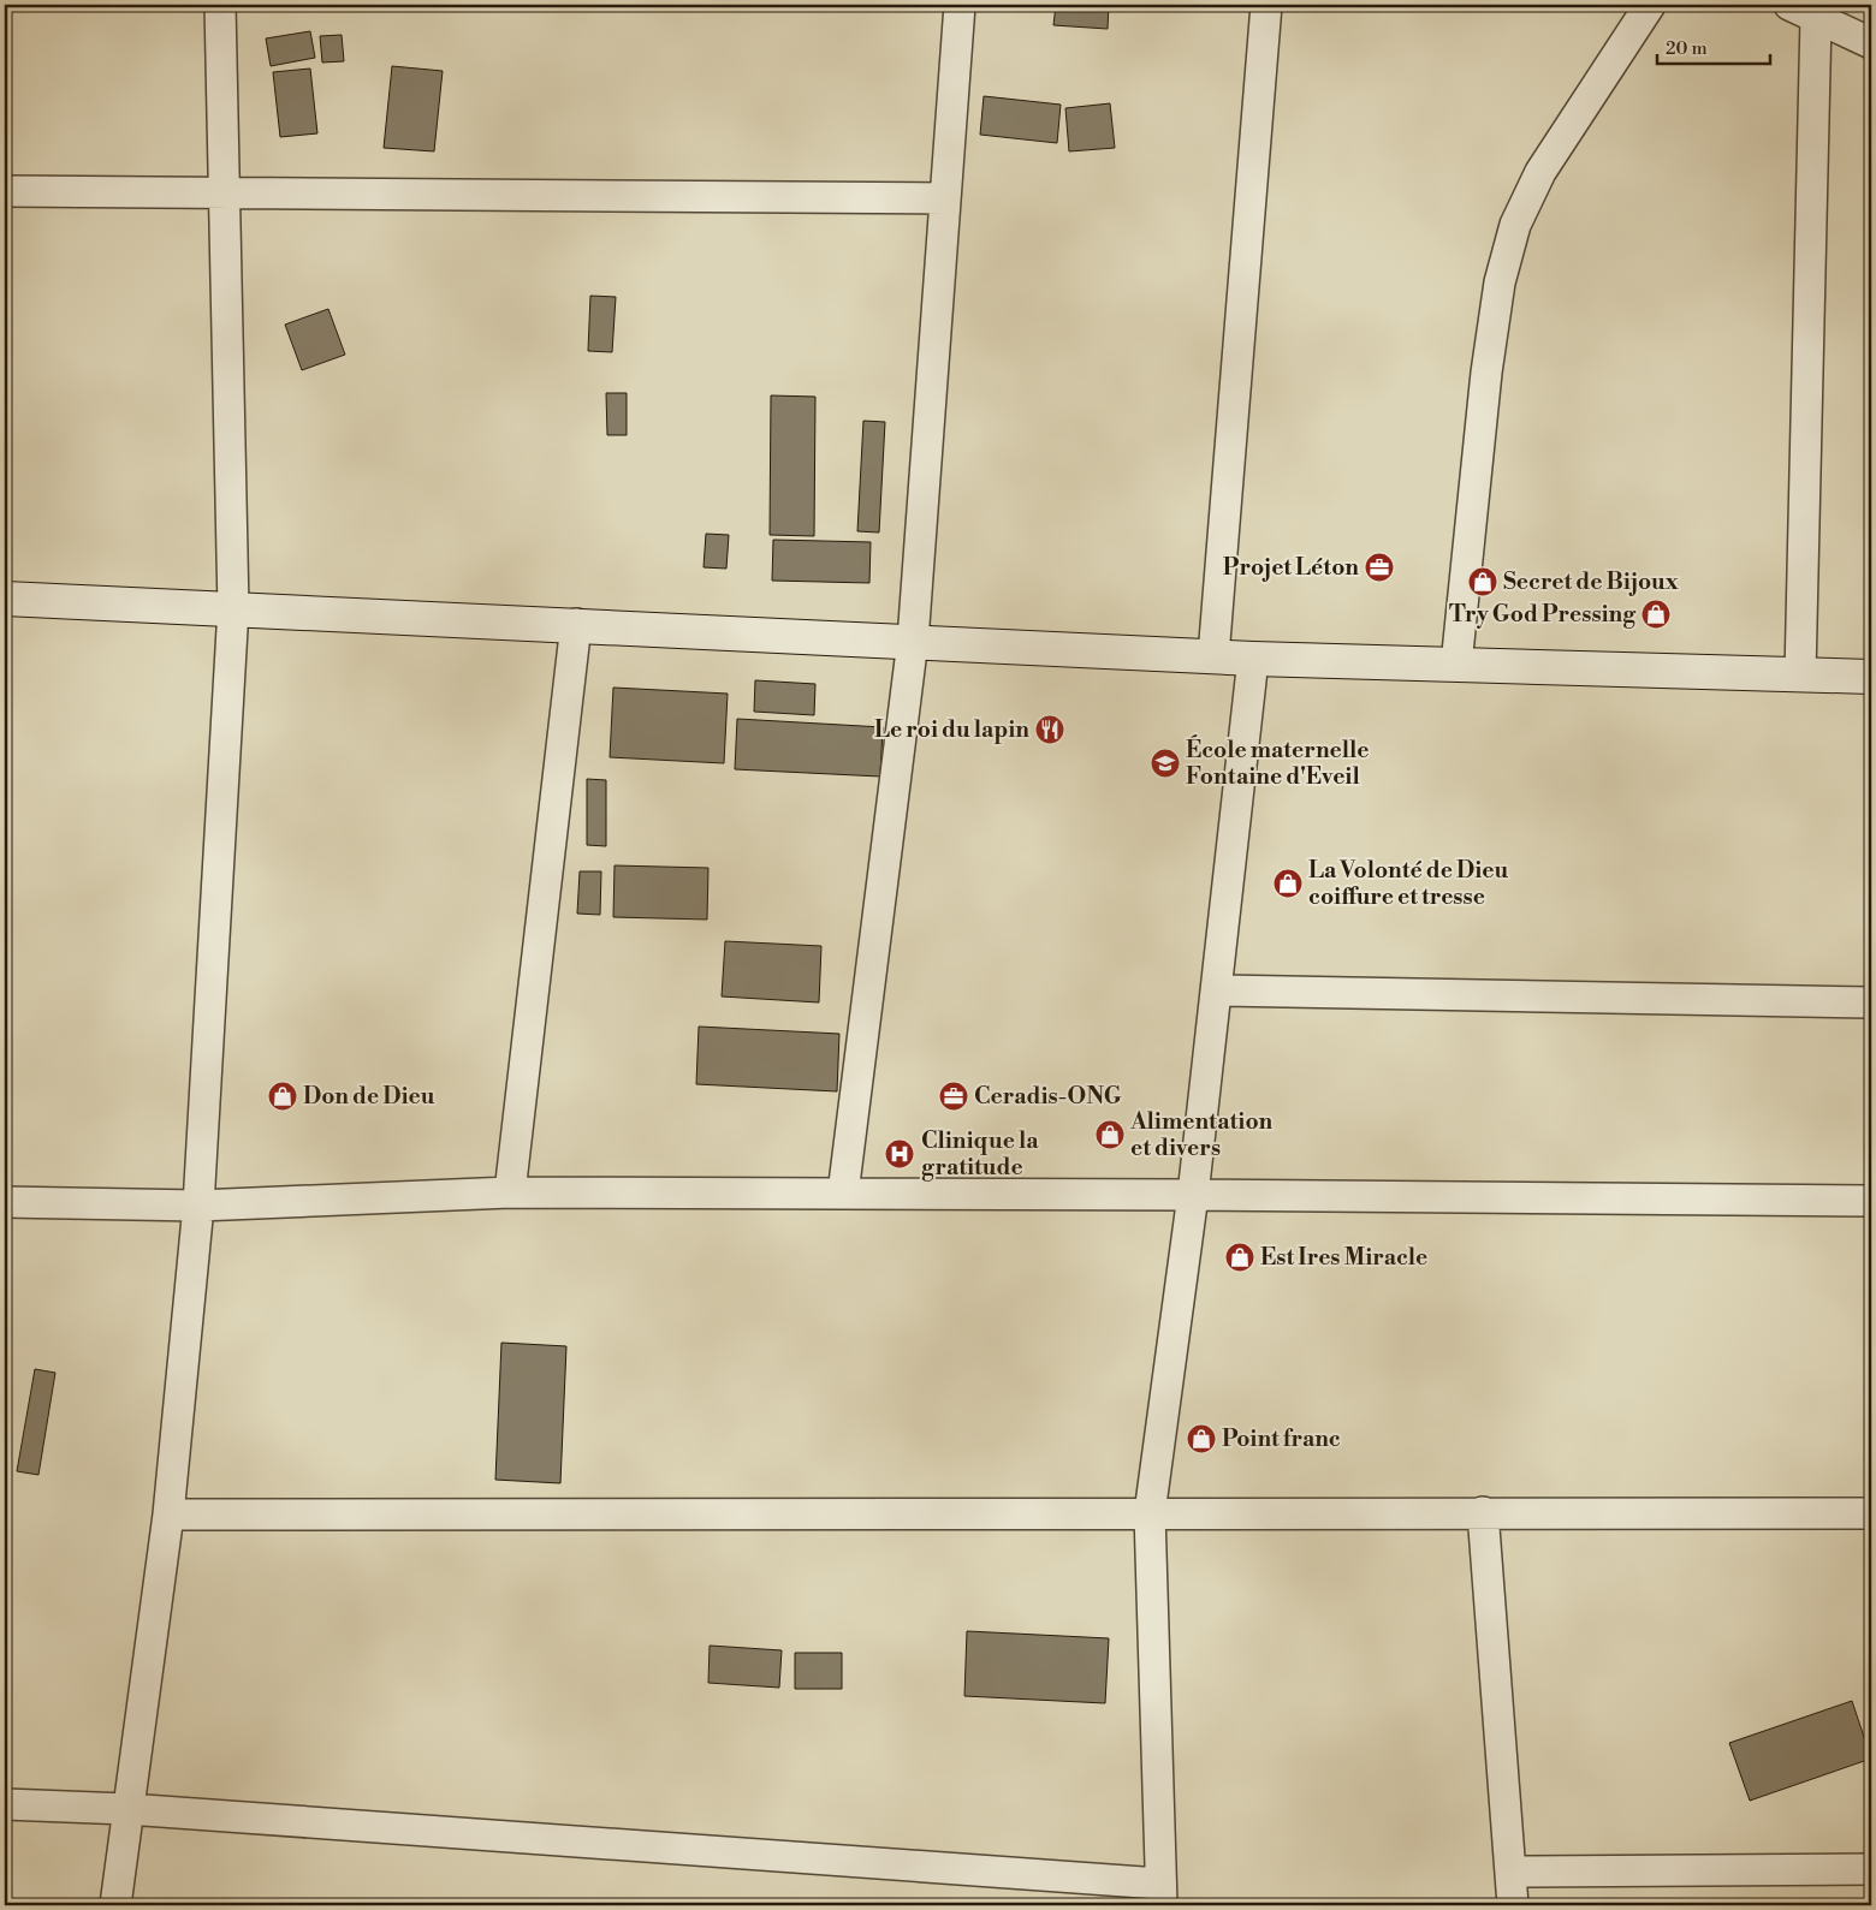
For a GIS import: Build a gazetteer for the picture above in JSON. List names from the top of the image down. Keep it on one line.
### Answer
{"places":{"office":["Projet Léton","Ceradis-ONG"],"shop":["Secret de Bijoux","Try God Pressing","La Volonté de Dieu coiffure et tresse","Don de Dieu","Alimentation et divers","Est Ires Miracle","Point franc"],"restaurant":["Le roi du lapin"],"school or university":["École maternelle Fontaine d'Eveil"],"hospital":["Clinique la gratitude"]},"scale_bar":"20 m"}
